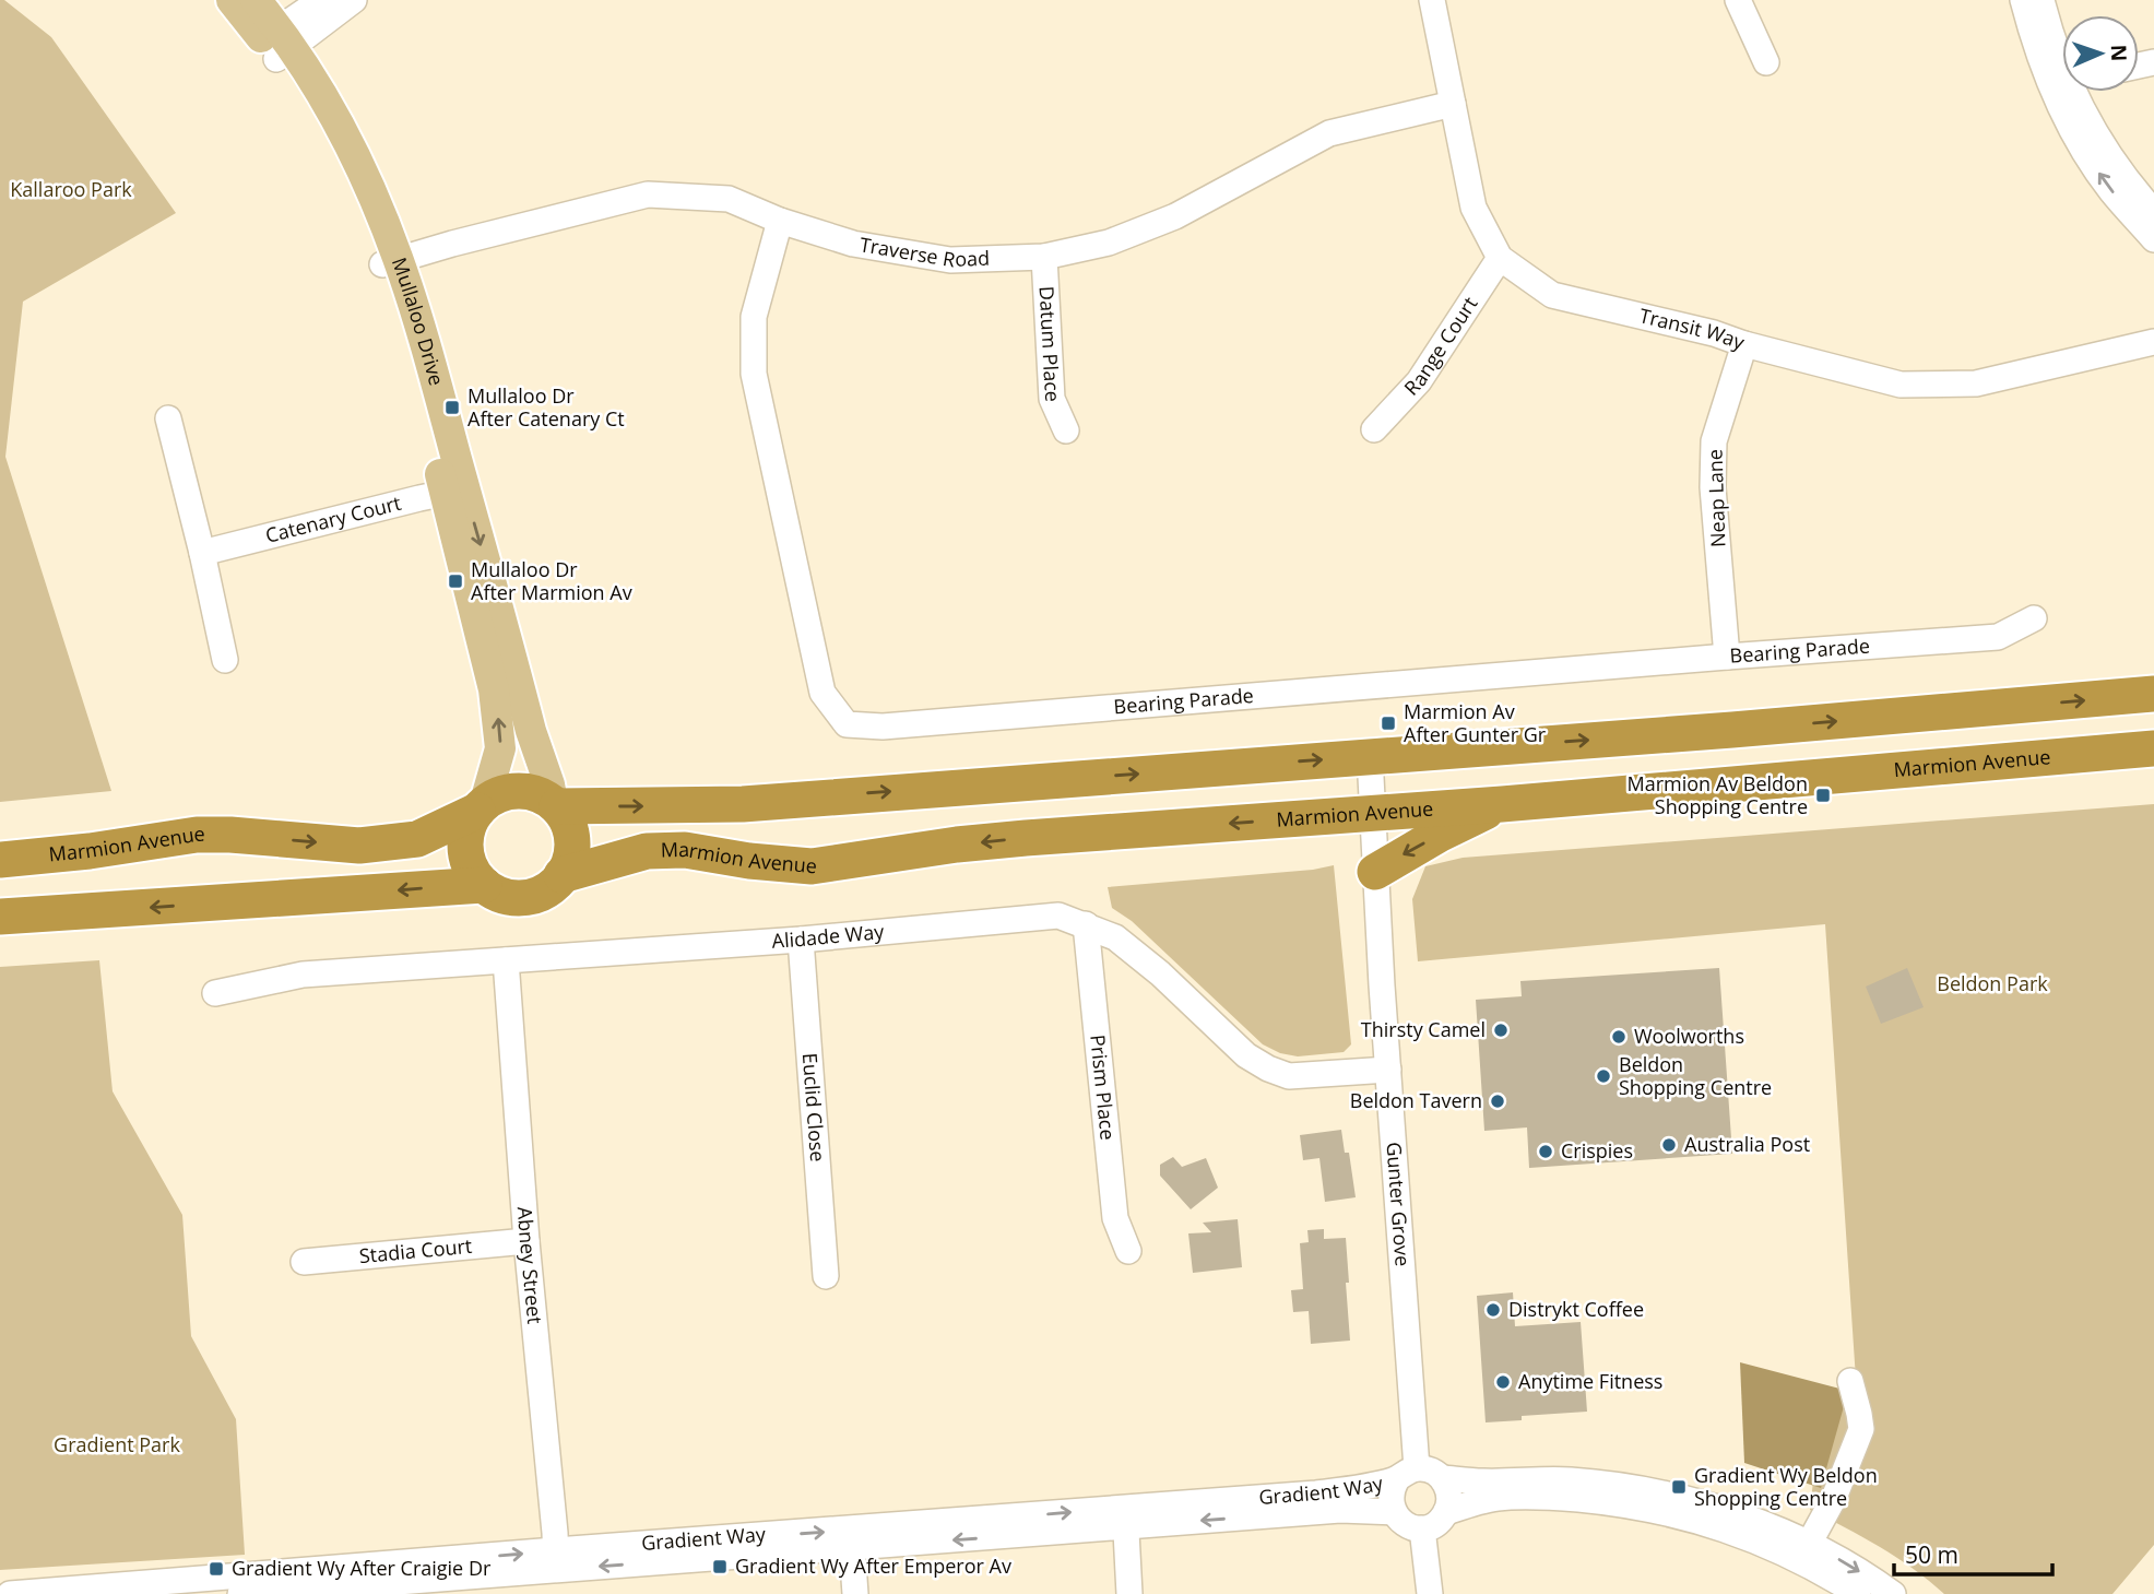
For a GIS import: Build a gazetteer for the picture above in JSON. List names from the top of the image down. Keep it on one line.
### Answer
{"streets":{"highway":["Marmion Avenue"],"main road":["Mullaloo Drive"],"street":["Traverse Road","Transit Way","Datum Place","Range Court","Neap Lane","Catenary Court","Bearing Parade","Alidade Way","Prism Place","Euclid Close","Gunter Grove","Stadia Court","Abney Street","Gradient Way"]},"crossings":[["Traverse Road","Mullaloo Drive"],["Traverse Road","Transit Way"],["Traverse Road","Datum Place"],["Traverse Road","Bearing Parade"],["Mullaloo Drive","Catenary Court"],["Mullaloo Drive","Marmion Avenue"],["Transit Way","Range Court"],["Transit Way","Neap Lane"],["Neap Lane","Bearing Parade"],["Marmion Avenue","Gunter Grove"],["Alidade Way","Prism Place"],["Alidade Way","Euclid Close"],["Alidade Way","Gunter Grove"],["Alidade Way","Abney Street"],["Gunter Grove","Gradient Way"],["Stadia Court","Abney Street"],["Abney Street","Gradient Way"]],"parks":["Kallaroo Park","Beldon Park","Gradient Park"],"places":{"transit":["Mullaloo Dr After Catenary Ct","Mullaloo Dr After Marmion Av","Marmion Av After Gunter Gr","Marmion Av Beldon Shopping Centre","Gradient Wy Beldon Shopping Centre","Gradient Wy After Emperor Av","Gradient Wy After Craigie Dr"],"other":["Thirsty Camel","Woolworths","Beldon Shopping Centre","Beldon Tavern","Australia Post","Crispies","Distrykt Coffee","Anytime Fitness"]},"scale_bar":"50 m","north":"right"}
